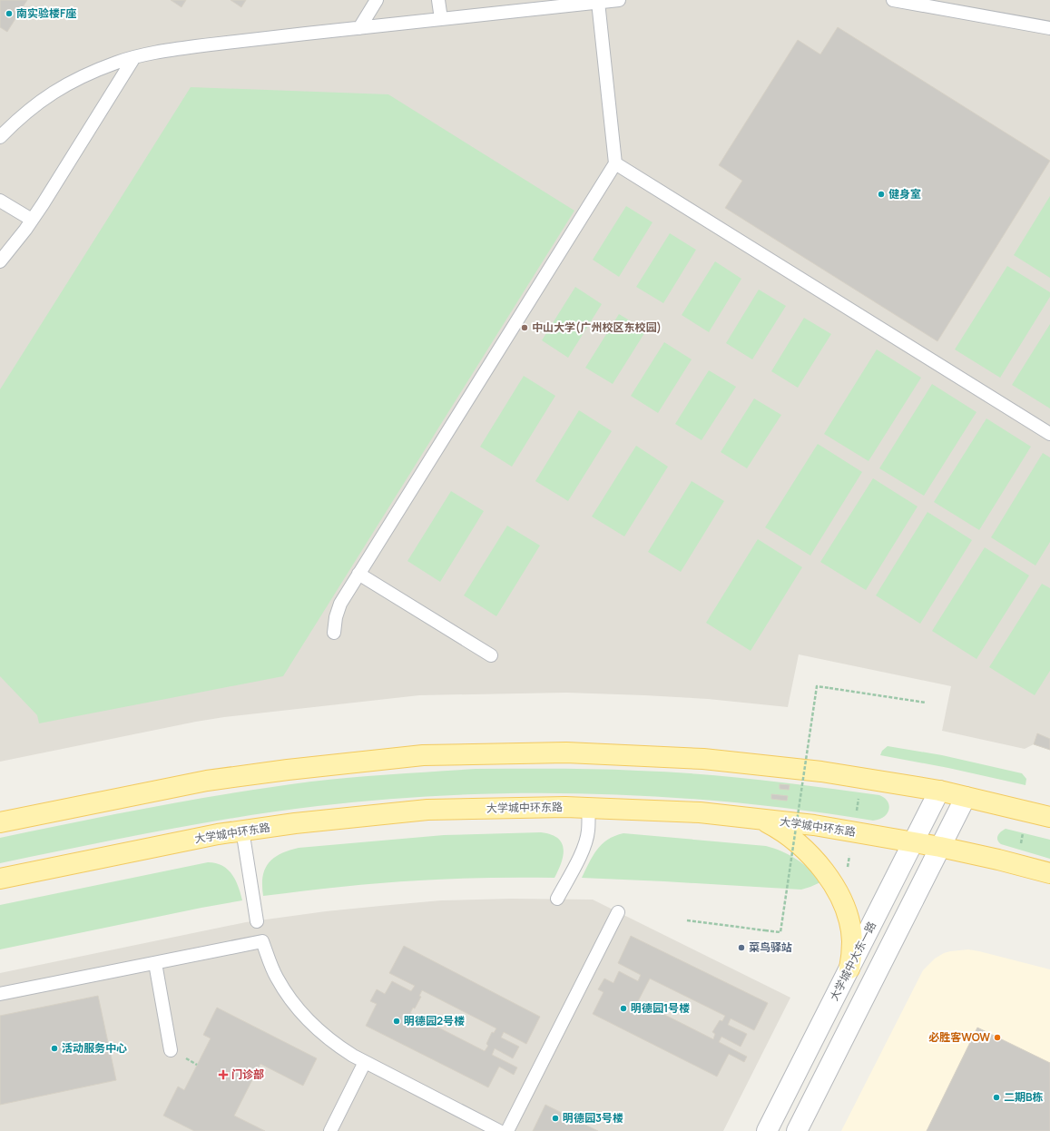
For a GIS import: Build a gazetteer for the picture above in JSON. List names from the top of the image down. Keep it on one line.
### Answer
{"streets":{"main road":["大学城中环东路"],"street":["大学城中大东一路"]},"crossings":[["大学城中环东路","大学城中大东一路"]],"places":{"other":["南实验楼F座","健身室","中山大学(广州校区东校园)","菜鸟驿站","明德园1号楼","明德园2号楼","必胜客WOW","活动服务中心","二期B栋","明德园3号楼"],"health":["门诊部"]}}
